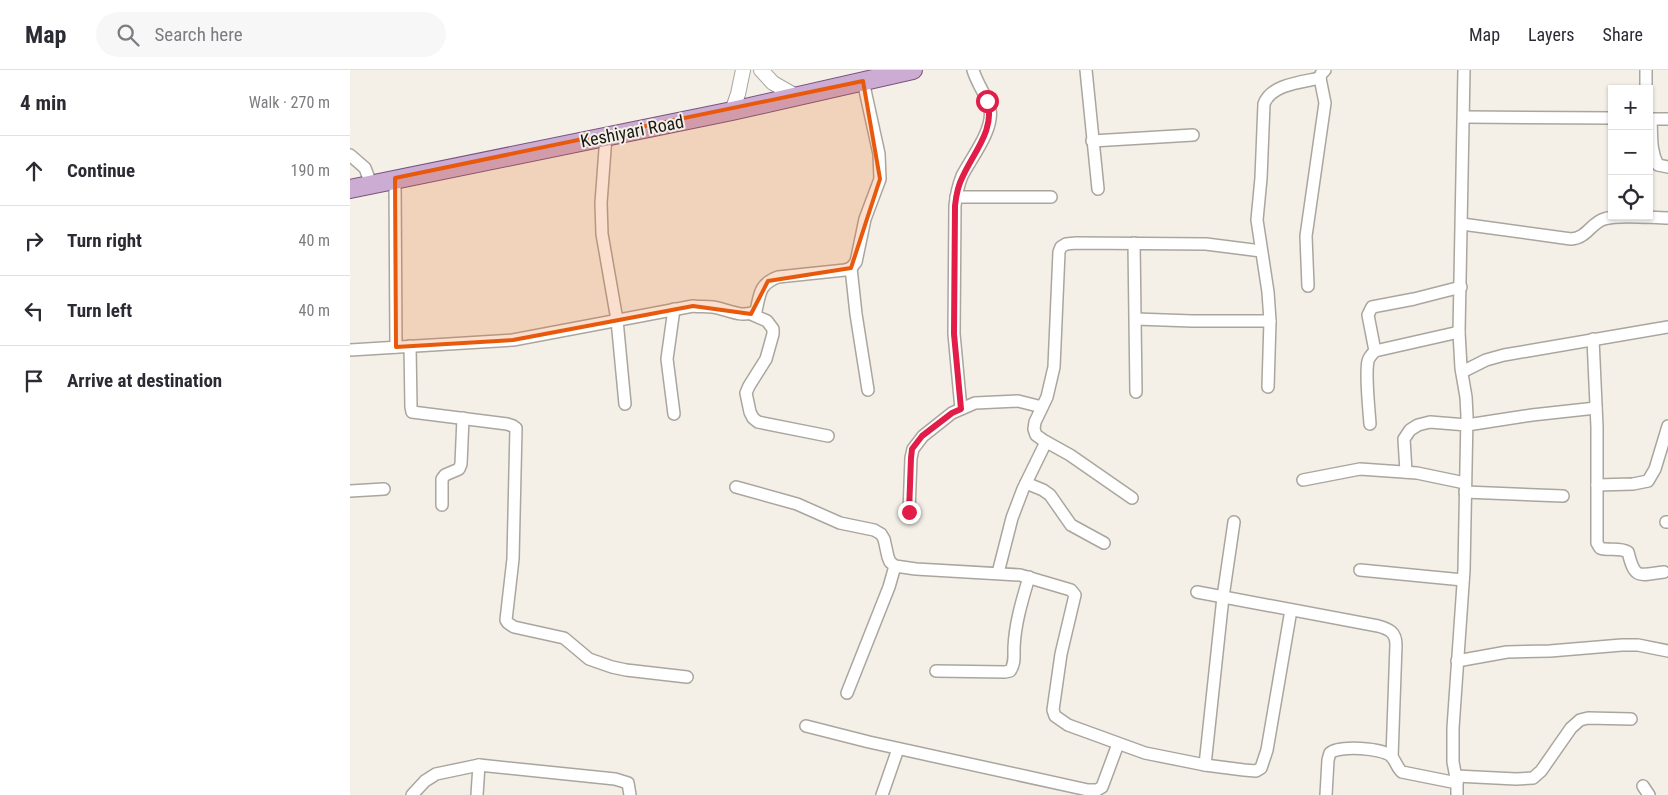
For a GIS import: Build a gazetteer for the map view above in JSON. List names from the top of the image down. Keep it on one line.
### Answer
{"streets":{"main road":["Keshiyari Road"]},"page":{"header":"Map","search":"Search here","nav":["Map","Layers","Share"],"heading":["4 min","Walk · 270 m"],"map_buttons":["+","−"],"list":[["Continue","190 m"],["Turn right","40 m"],["Turn left","40 m"],"Arrive at destination"]}}
